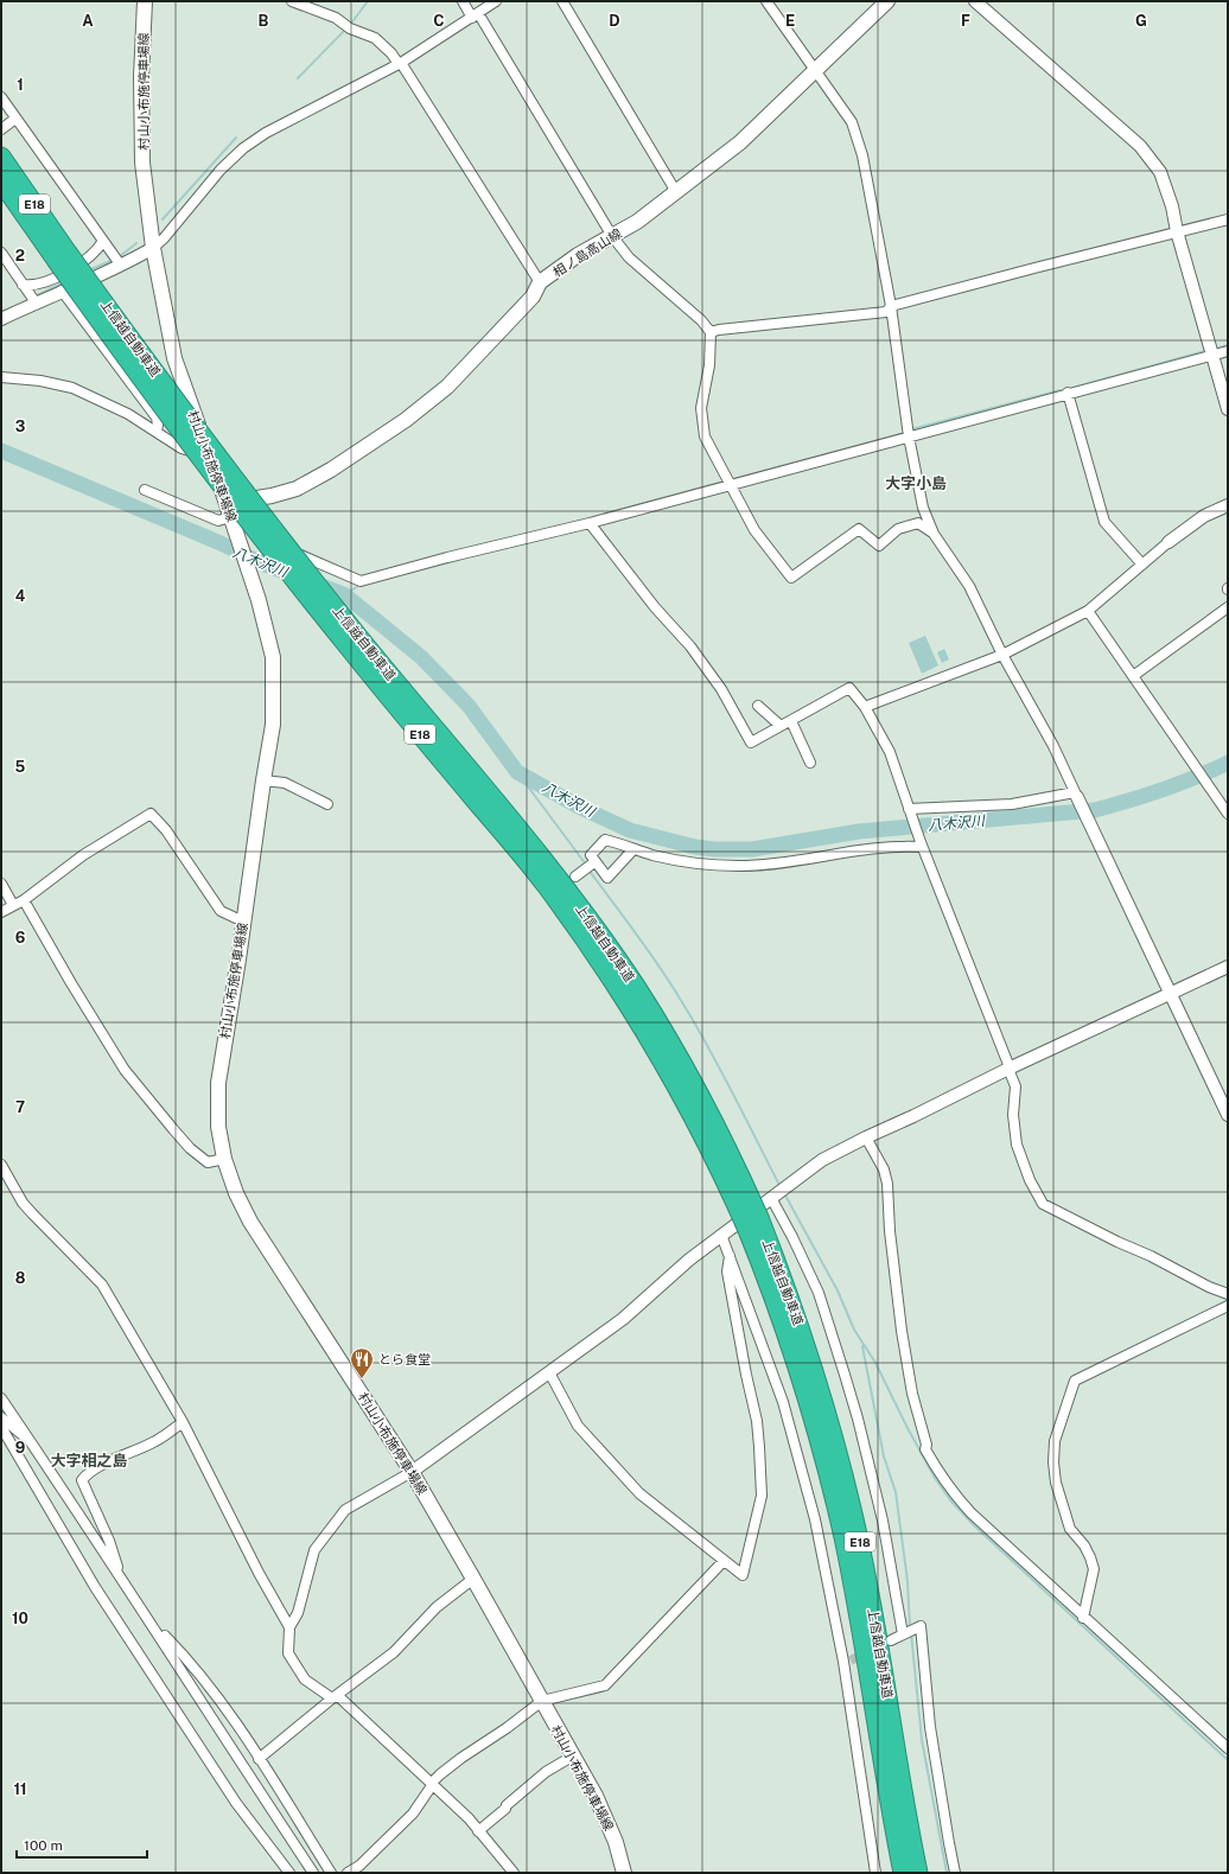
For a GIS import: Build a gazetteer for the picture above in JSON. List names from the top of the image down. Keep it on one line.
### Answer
{"streets":{"highway":["E18","上信越自動車道"],"main road":["村山小布施停車場線","相ノ島高山線"]},"crossings":[["村山小布施停車場線","相ノ島高山線"]],"districts":["大字小島","大字相之島"],"water":["八木沢川"],"places":{"restaurant":["とら食堂"]},"scale_bar":"100 m","grid":{"columns":["A","B","C","D","E","F","G"],"rows":["1","2","3","4","5","6","7","8","9","10","11"]}}
